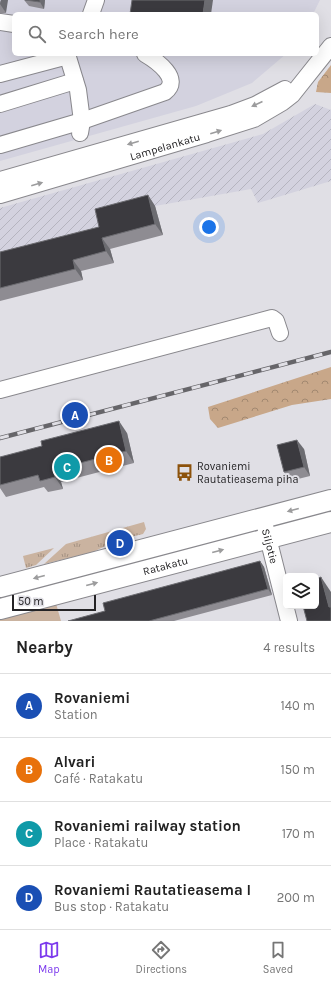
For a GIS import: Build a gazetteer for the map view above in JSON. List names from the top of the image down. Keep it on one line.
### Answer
{"streets":{"main road":["Ratakatu"],"street":["Lampelankatu","Siljotie"]},"crossings":[["Siljotie","Ratakatu"]],"places":{"bus stop":["Rovaniemi Rautatieasema piha"]},"scale_bar":"50 m","page":{"search":"Search here","pins":["A","B","C","D"],"scale":"50 m","heading":["Nearby","4 results"],"list":[{"mark":"A","name":"Rovaniemi","note":"Station","value":"140 m"},{"mark":"B","name":"Alvari","note":"Café · Ratakatu","value":"150 m"},{"mark":"C","name":"Rovaniemi railway station","note":"Place · Ratakatu","value":"170 m"},{"mark":"D","name":"Rovaniemi Rautatieasema I","note":"Bus stop · Ratakatu","value":"200 m"}],"nav":["Map","Directions","Saved"]}}
